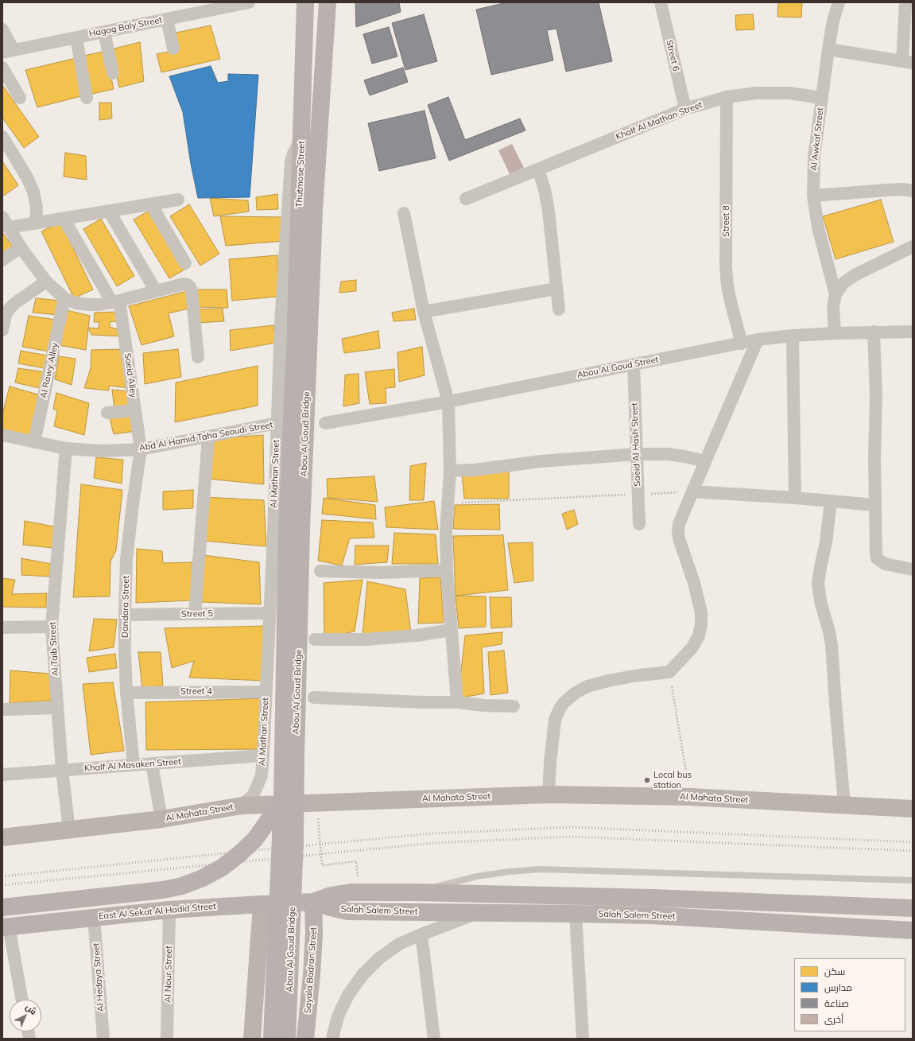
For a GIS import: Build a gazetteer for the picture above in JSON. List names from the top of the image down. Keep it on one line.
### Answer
{"streets":{"main road":["Thutmose Street","Abou Al Goud Bridge","Al Mahata Street","Salah Salem Street","East Al Sekat Al Hadid Street","Sayala Badran Street"],"street":["Hagag Baly Street","Street 6","Khalf Al Mathan Street","Al Awkaf Street","Street 8","Abou Al Goud Street","Al Rawy Alley","Saeid Alley","Abd Al Hamid Taha Seoudi Street","Saeid Al Hash Street","Al Mathan Street","Dandara Street","Street 5","Al Taib Street","Street 4","Khalf Al Masaken Street","Al Nour Street","Al Hedaya Street"]},"crossings":[["Street 6","Khalf Al Mathan Street"],["Khalf Al Mathan Street","Al Awkaf Street"],["Khalf Al Mathan Street","Street 8"],["Thutmose Street","Abou Al Goud Bridge"],["Thutmose Street","Al Mathan Street"],["Street 8","Abou Al Goud Street"],["Abou Al Goud Street","Saeid Al Hash Street"],["Al Rawy Alley","Abd Al Hamid Taha Seoudi Street"],["Saeid Alley","Abd Al Hamid Taha Seoudi Street"],["Saeid Alley","Dandara Street"],["Abd Al Hamid Taha Seoudi Street","Al Mathan Street"],["Abd Al Hamid Taha Seoudi Street","Dandara Street"],["Abd Al Hamid Taha Seoudi Street","Al Taib Street"],["Al Mathan Street","Street 5"],["Al Mathan Street","Street 4"],["Al Mathan Street","Khalf Al Masaken Street"],["Al Mathan Street","Al Mahata Street"],["Dandara Street","Street 5"],["Dandara Street","Street 4"],["Dandara Street","Khalf Al Masaken Street"],["Al Taib Street","Khalf Al Masaken Street"],["Al Taib Street","Al Mahata Street"],["Salah Salem Street","East Al Sekat Al Hadid Street"],["Salah Salem Street","Sayala Badran Street"],["East Al Sekat Al Hadid Street","Sayala Badran Street"],["East Al Sekat Al Hadid Street","Al Nour Street"],["East Al Sekat Al Hadid Street","Al Hedaya Street"]],"places":["Local bus station"],"legend":["سكن","مدارس","صناعة","أخرى"],"north":"top right"}
